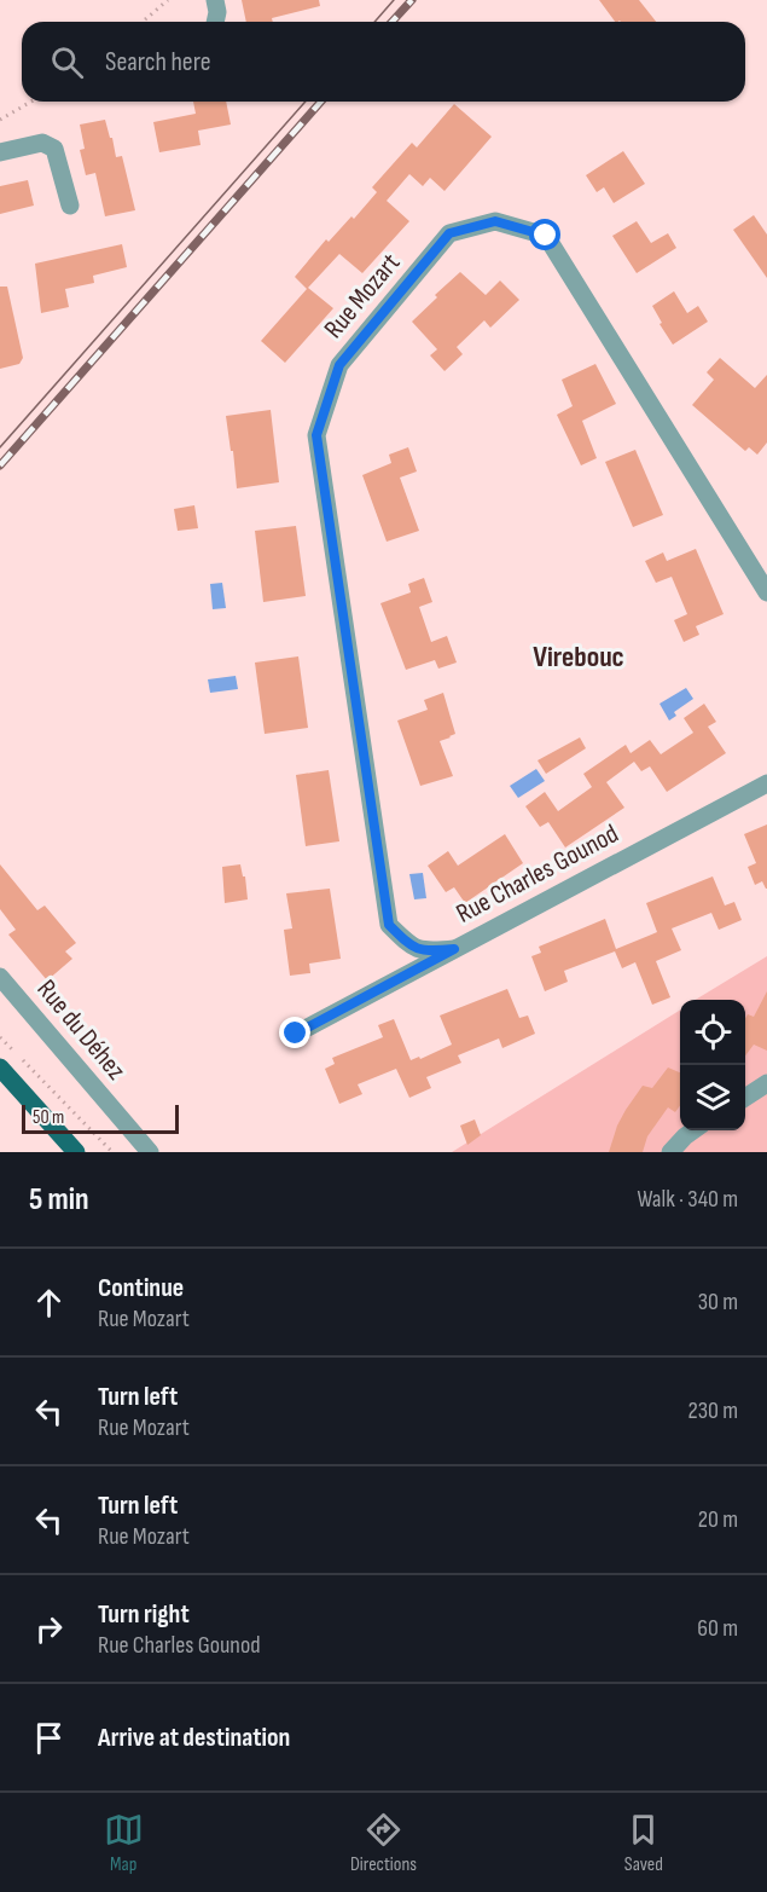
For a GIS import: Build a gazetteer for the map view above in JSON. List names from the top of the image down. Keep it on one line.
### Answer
{"streets":{"street":["Rue Mozart","Rue Charles Gounod","Rue du Déhez"]},"crossings":[["Rue Mozart","Rue Charles Gounod"]],"districts":["Virebouc"],"scale_bar":"50 m","page":{"search":"Search here","scale":"50 m","heading":["5 min","Walk · 340 m"],"list":[["Continue","Rue Mozart","30 m"],["Turn left","Rue Mozart","230 m"],["Turn left","Rue Mozart","20 m"],["Turn right","Rue Charles Gounod","60 m"],"Arrive at destination"],"nav":["Map","Directions","Saved"]}}
